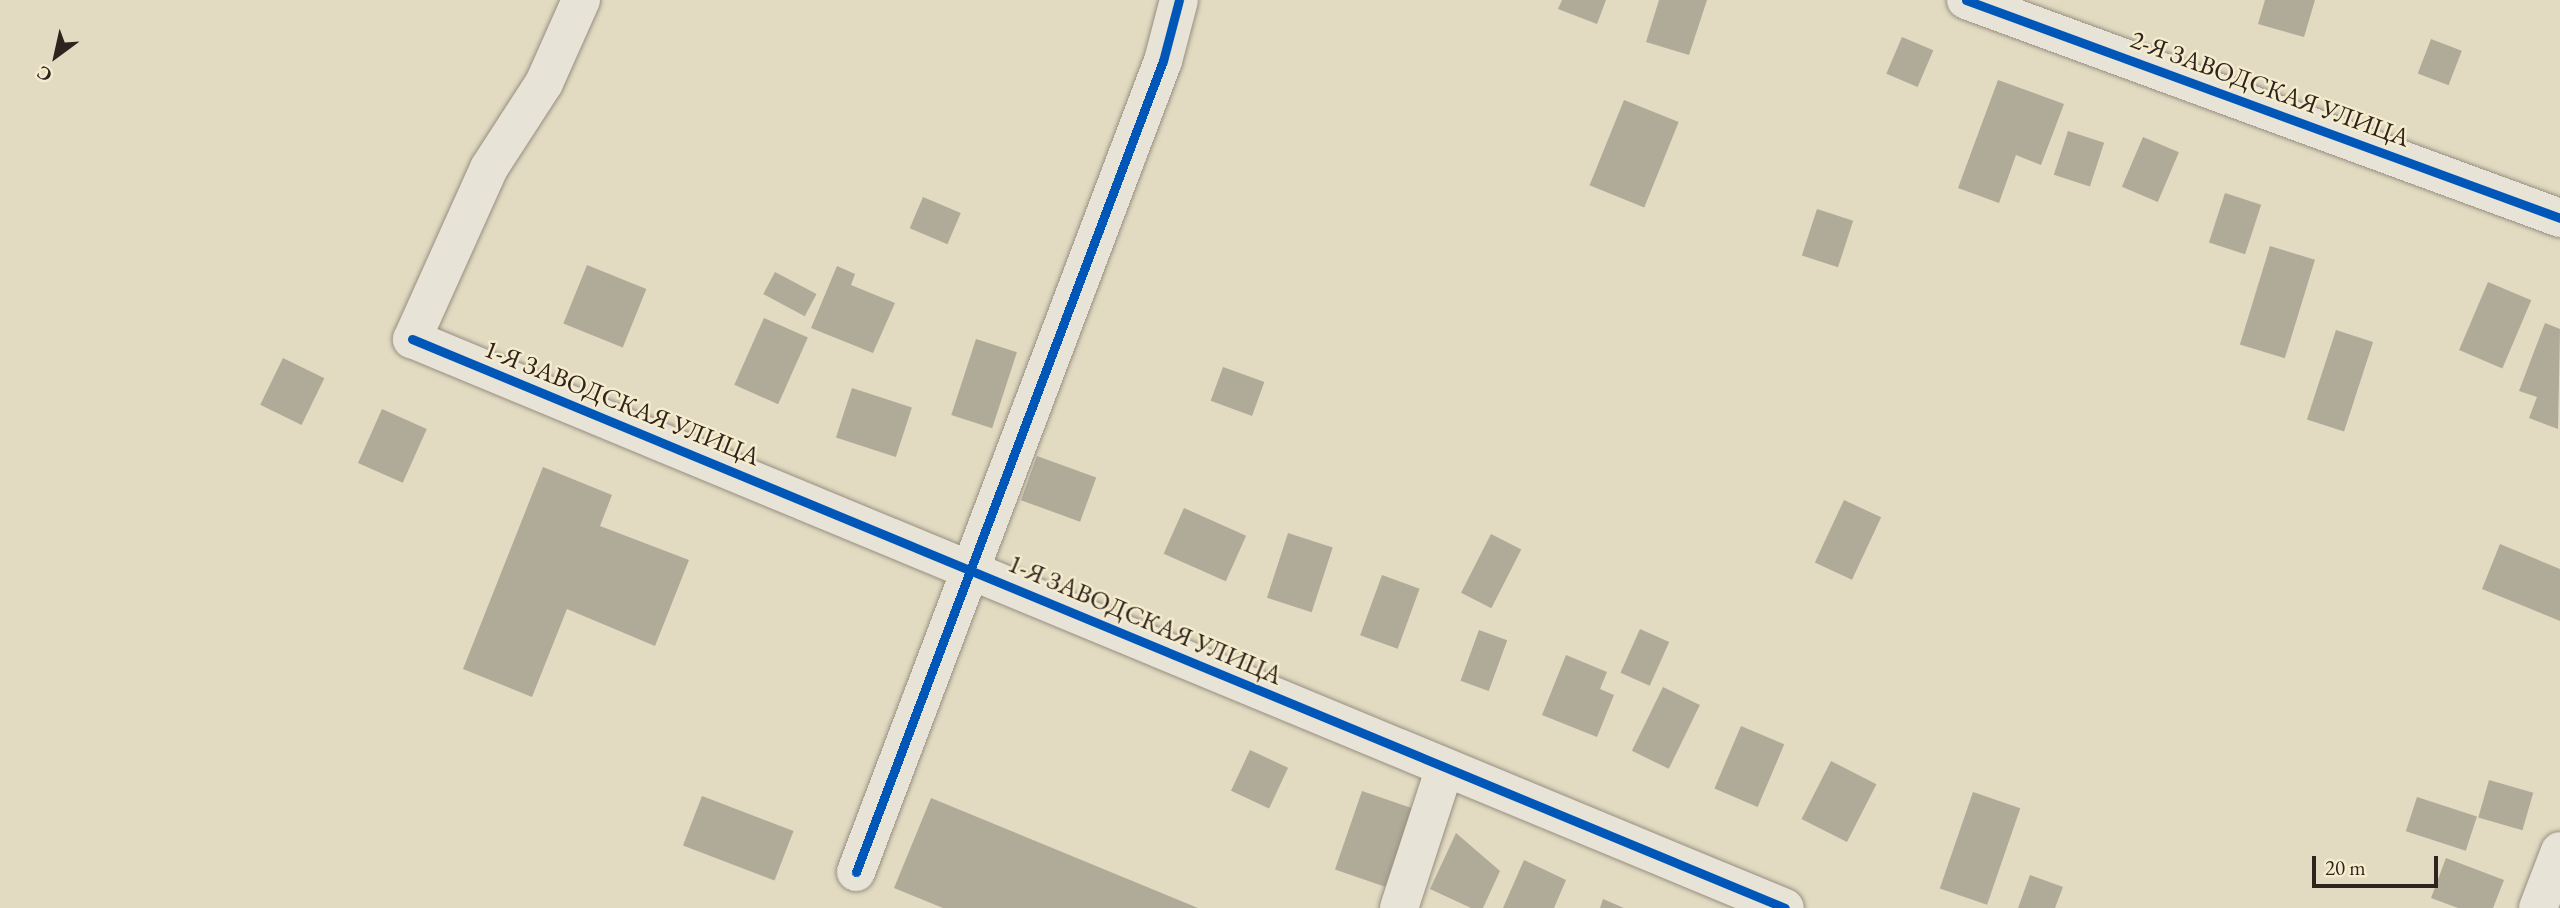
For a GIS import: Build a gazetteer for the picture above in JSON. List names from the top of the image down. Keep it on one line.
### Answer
{"streets":{"street":["2-Я ЗАВОДСКАЯ УЛИЦА","1-Я ЗАВОДСКАЯ УЛИЦА"]},"scale_bar":"20 m","north":"bottom left"}
